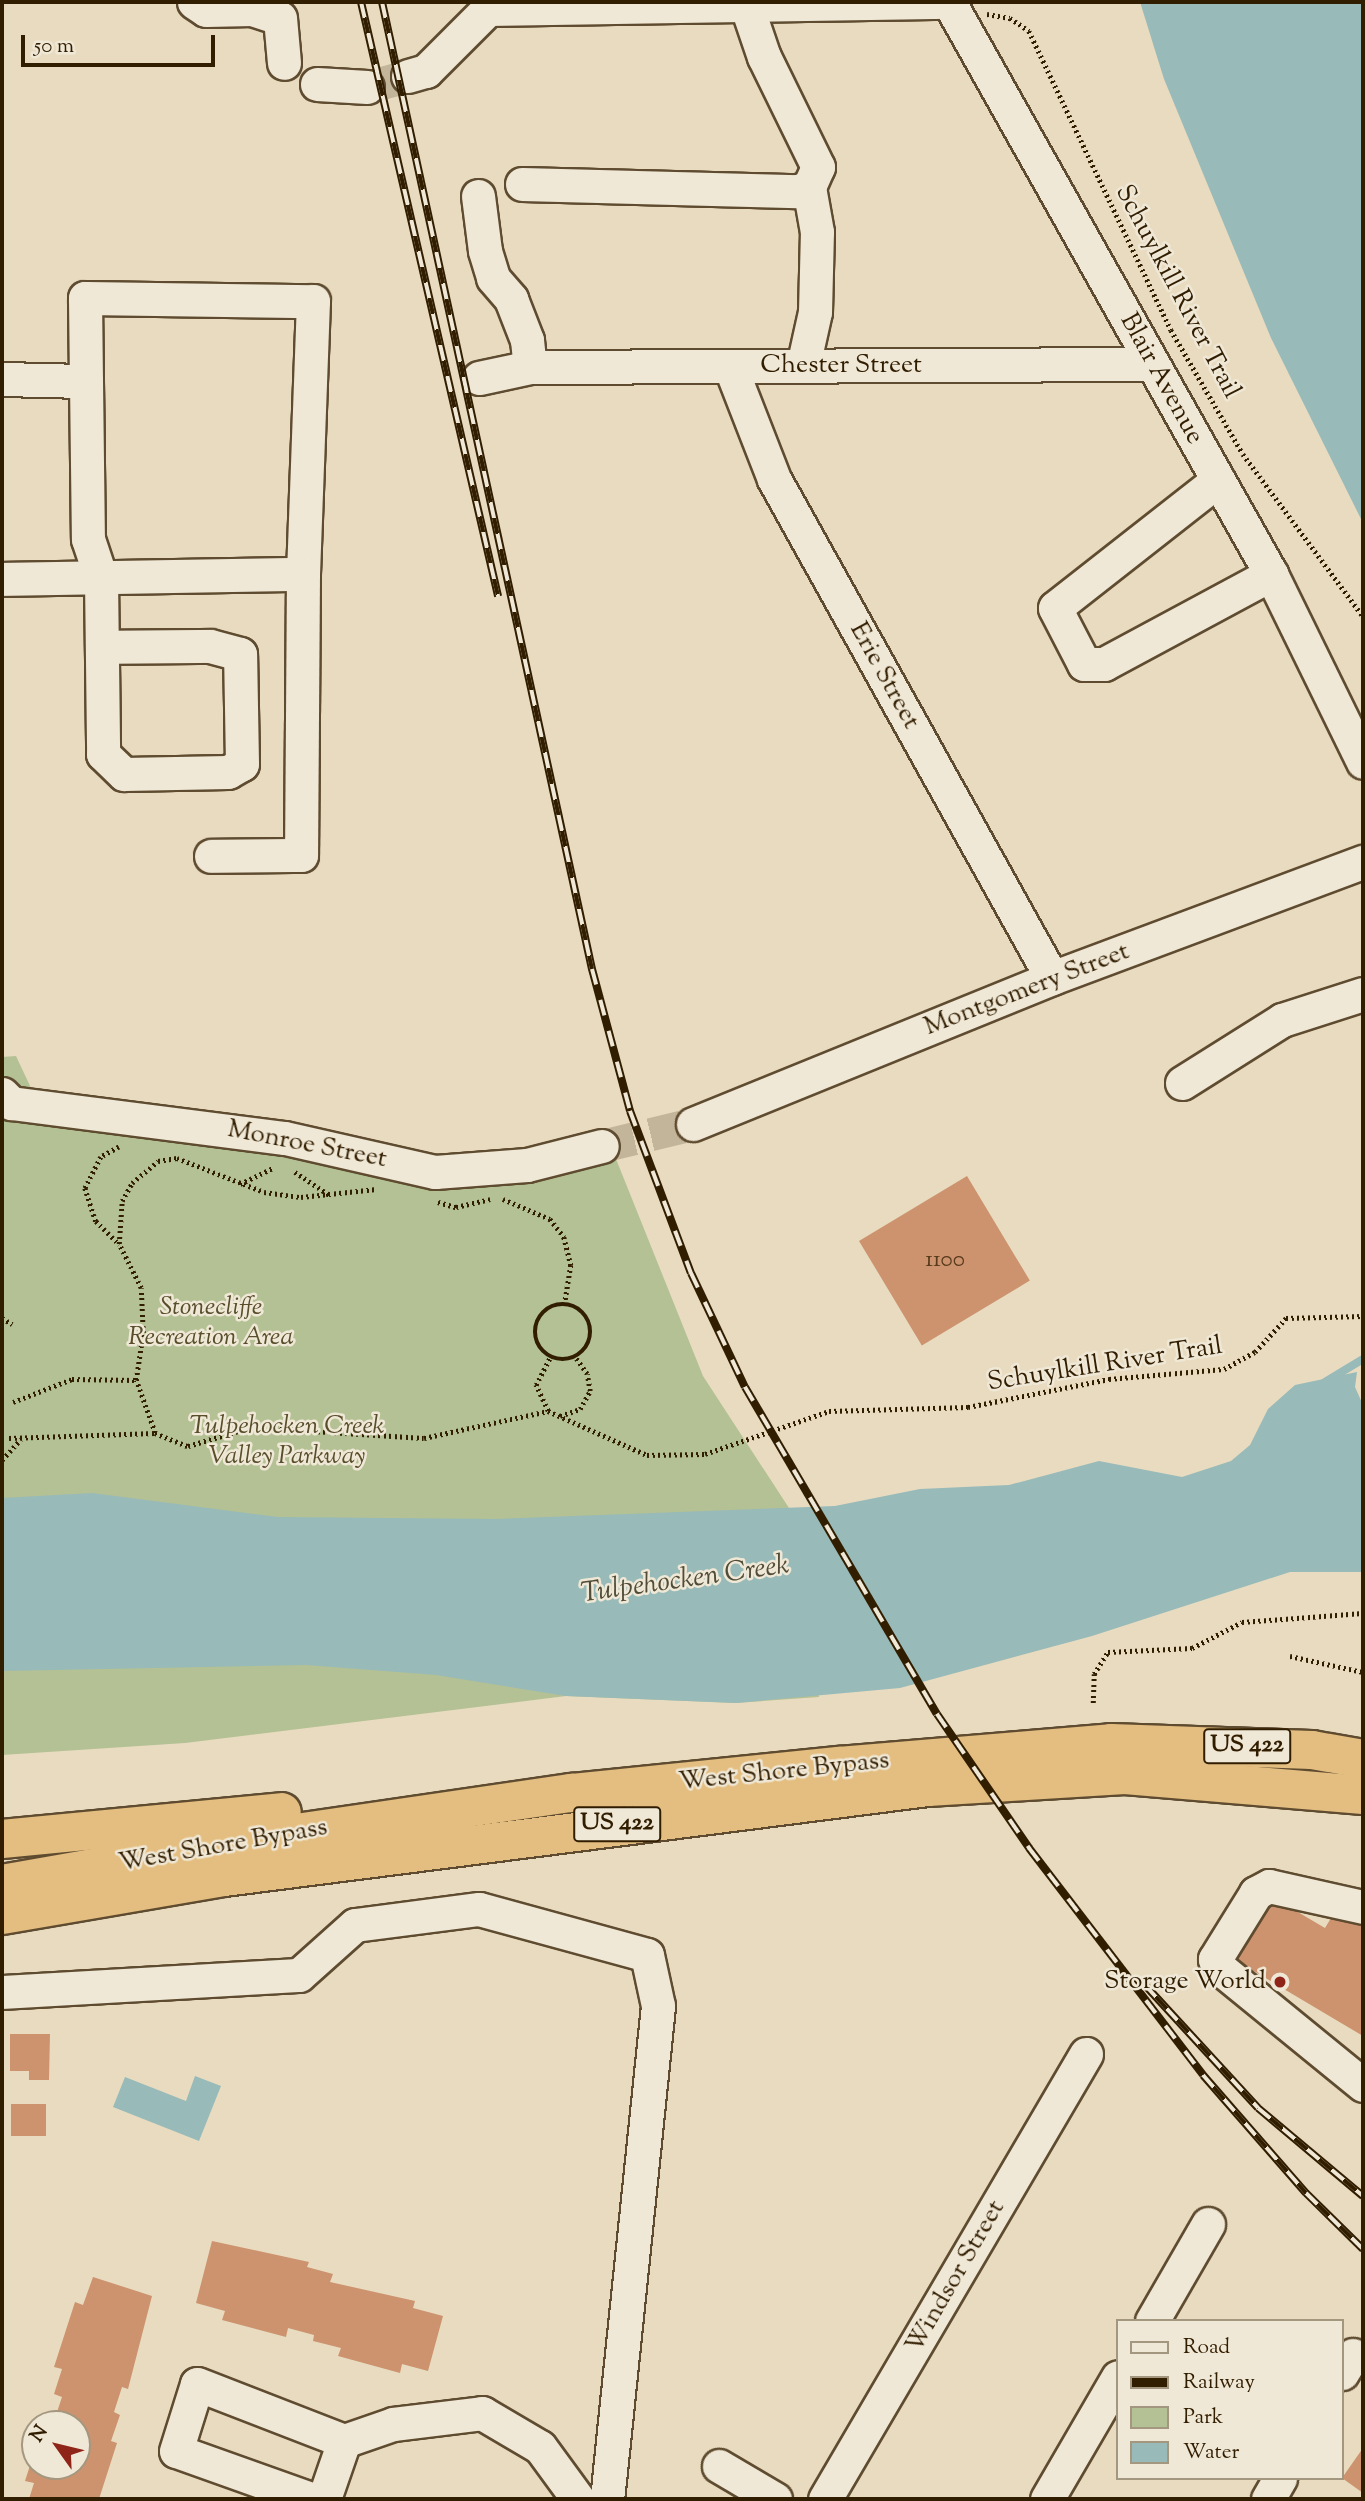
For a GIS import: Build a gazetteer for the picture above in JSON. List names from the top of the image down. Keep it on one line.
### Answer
{"streets":{"highway":["US 422","West Shore Bypass"],"street":["Chester Street","Blair Avenue","Erie Street","Montgomery Street","Monroe Street","Windsor Street"],"path":["Schuylkill River Trail"]},"crossings":[["Schuylkill River Trail","Blair Avenue"],["Chester Street","Blair Avenue"],["Chester Street","Erie Street"],["Erie Street","Montgomery Street"]],"water":["Tulpehocken Creek"],"parks":["Stonecliffe Recreation Area","Tulpehocken Creek Valley Parkway"],"places":["Storage World"],"house_numbers":["1100"],"legend":["Road","Railway","Park","Water"],"scale_bar":"50 m","north":"top left"}
